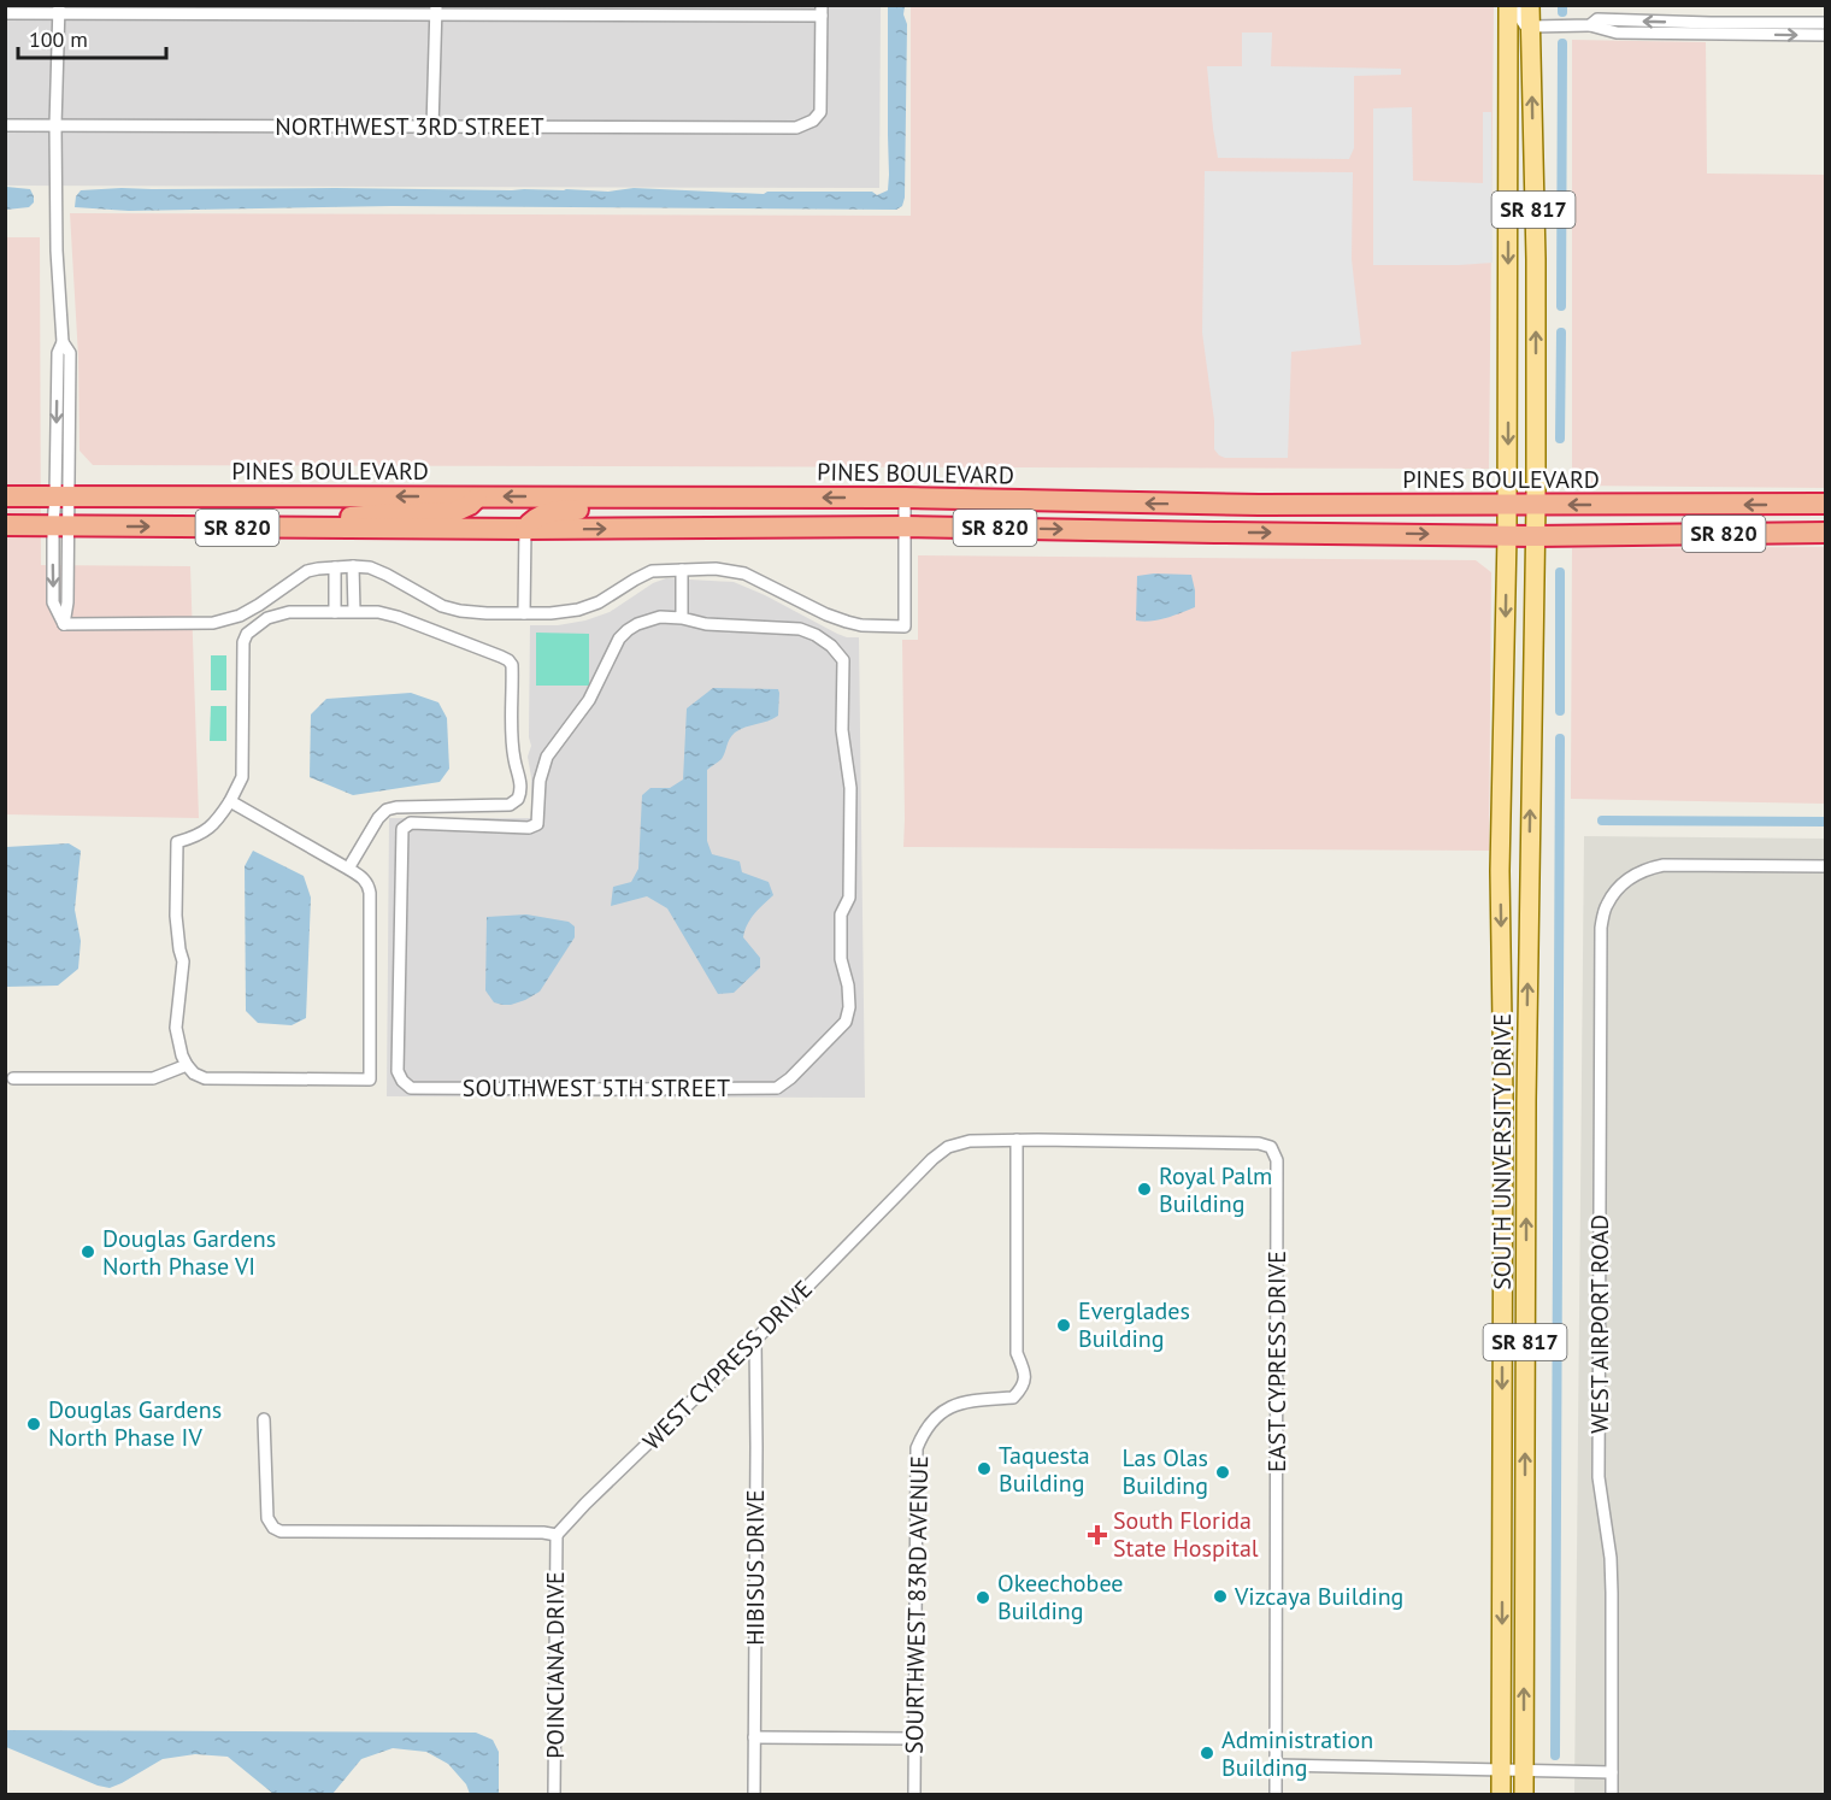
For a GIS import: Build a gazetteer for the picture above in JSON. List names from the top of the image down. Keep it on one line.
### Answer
{"streets":{"highway":["PINES BOULEVARD","SR 820"],"main road":["SR 817","SOUTH UNIVERSITY DRIVE"],"street":["NORTHWEST 3RD STREET","SOUTHWEST 5TH STREET","WEST AIRPORT ROAD","EAST CYPRESS DRIVE","WEST CYPRESS DRIVE","HIBISUS DRIVE","SOURTHWEST 83RD AVENUE","POINCIANA DRIVE"]},"crossings":[["SR 817","PINES BOULEVARD"],["SR 817","SR 820"],["SR 817","SOUTH UNIVERSITY DRIVE"],["SR 820","SOUTH UNIVERSITY DRIVE"],["EAST CYPRESS DRIVE","WEST CYPRESS DRIVE"],["WEST CYPRESS DRIVE","HIBISUS DRIVE"],["WEST CYPRESS DRIVE","SOURTHWEST 83RD AVENUE"],["WEST CYPRESS DRIVE","POINCIANA DRIVE"]],"places":{"other":["Royal Palm Building","Douglas Gardens North Phase VI","Everglades Building","Douglas Gardens North Phase IV","Taquesta Building","Las Olas Building","Vizcaya Building","Okeechobee Building","Administration Building"],"health":["South Florida State Hospital"]},"scale_bar":"100 m"}
